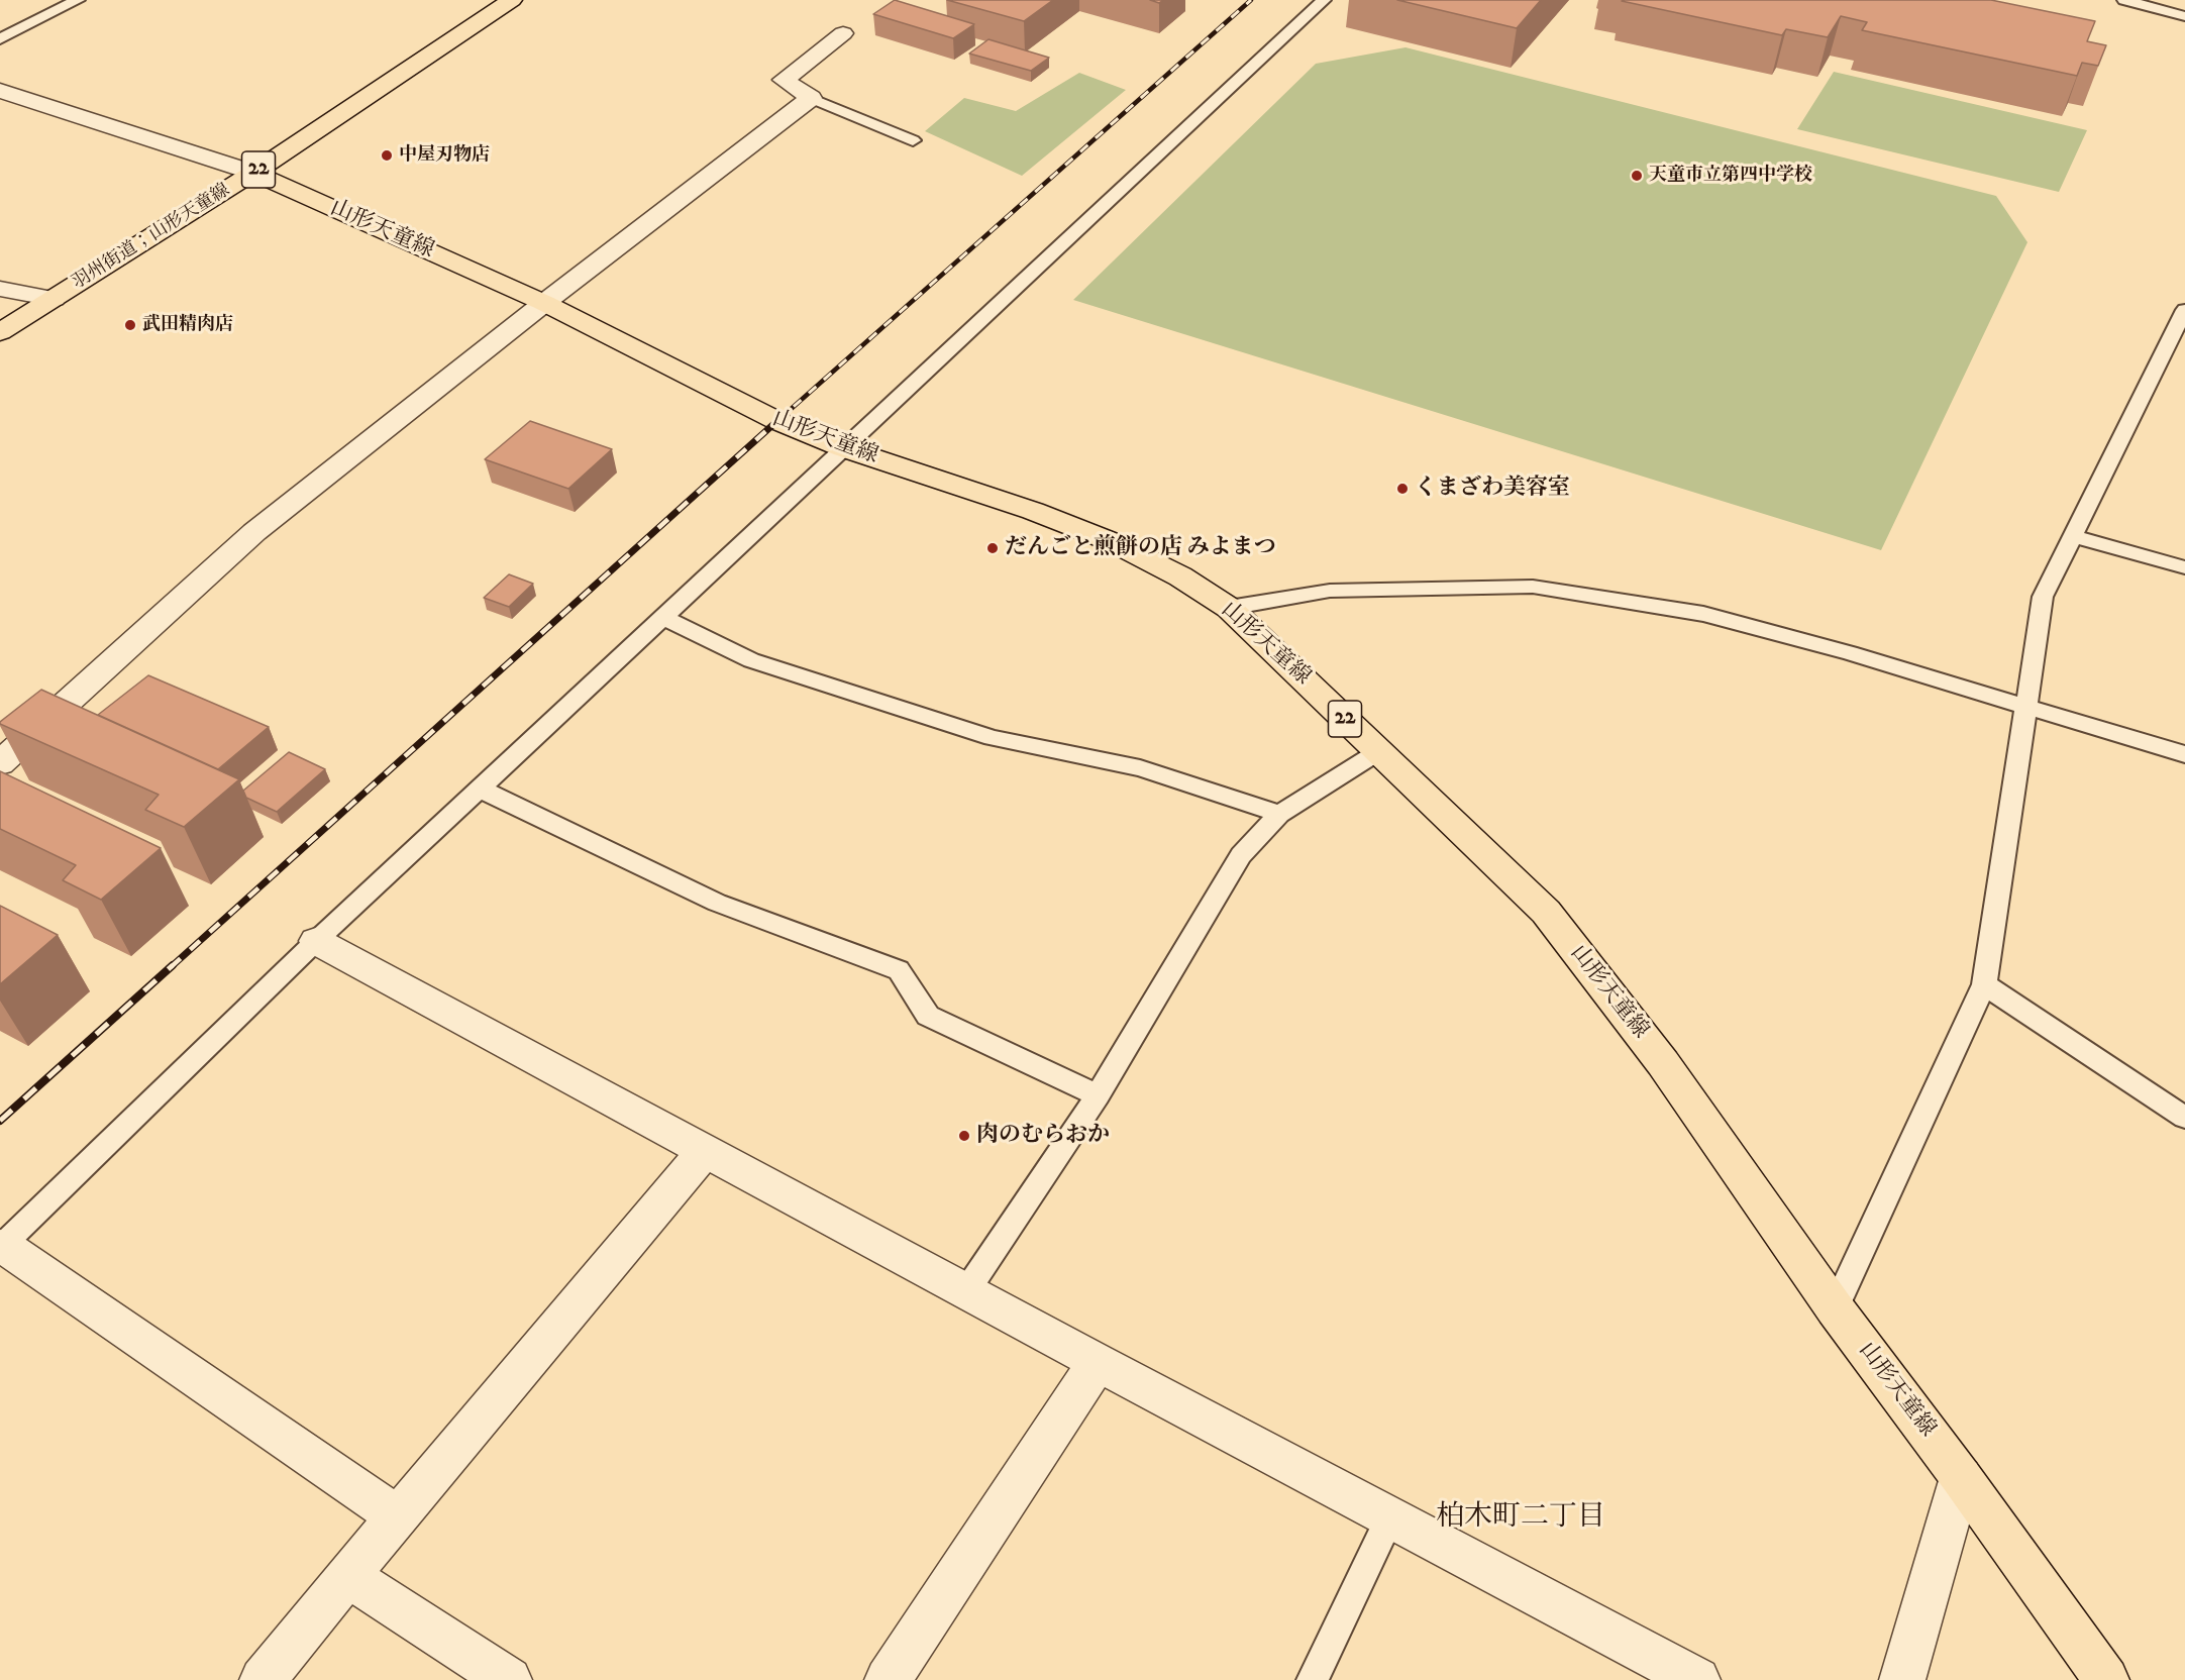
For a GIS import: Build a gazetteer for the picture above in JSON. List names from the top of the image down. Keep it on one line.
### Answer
{"streets":{"main road":["22","山形天童線","羽州街道；山形天童線"]},"crossings":[["山形天童線","羽州街道；山形天童線"]],"districts":["柏木町二丁目"],"places":["中屋刃物店","天童市立第四中学校","武田精肉店","くまざわ美容室","だんごと煎餅の店 みよまつ","肉のむらおか"]}
